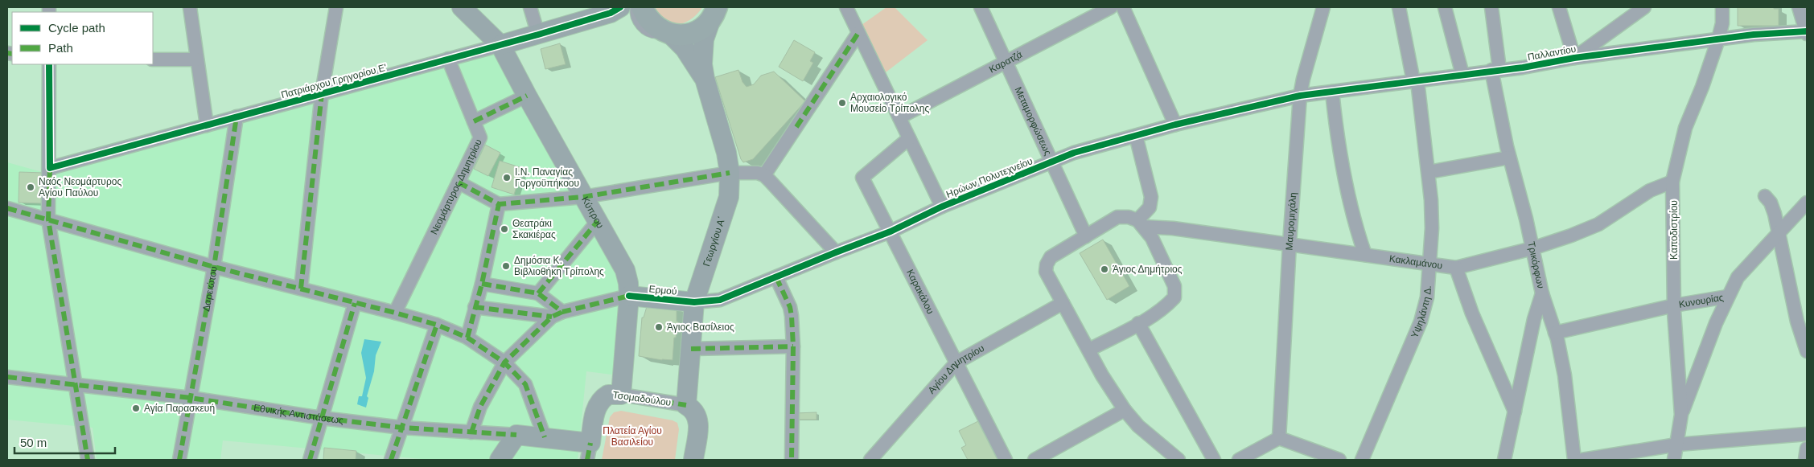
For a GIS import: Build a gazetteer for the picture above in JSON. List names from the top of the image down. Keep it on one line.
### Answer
{"streets":{"main road":["Πατριάρχου Γρηγορίου Ε'","Κύπρου","Γεωργίου Α΄","Ερμού","Τσομαδούλου","Εθνικής Αντιστάσεως"],"street":["Παλλαντίου","Καρατζά","Μεταμορφώσεως","Ηρώων Πολυτεχνείου","Νεομάρτυρος Δημητρίου","Μαυρομιχάλη","Καποδιστρίου","Κακλαμάνου","Τρικόρφων","Δαρειώτου","Καρακάλου","Κυνουρίας","Υψηλάντη Δ.","Αγίου Δημητρίου"]},"crossings":[["Παλλαντίου","Ηρώων Πολυτεχνείου"],["Παλλαντίου","Μαυρομιχάλη"],["Παλλαντίου","Καποδιστρίου"],["Παλλαντίου","Τρικόρφων"],["Παλλαντίου","Υψηλάντη Δ."],["Καρατζά","Μεταμορφώσεως"],["Πατριάρχου Γρηγορίου Ε'","Νεομάρτυρος Δημητρίου"],["Πατριάρχου Γρηγορίου Ε'","Κύπρου"],["Πατριάρχου Γρηγορίου Ε'","Δαρειώτου"],["Μεταμορφώσεως","Ηρώων Πολυτεχνείου"],["Μεταμορφώσεως","Κακλαμάνου"],["Μεταμορφώσεως","Αγίου Δημητρίου"],["Ηρώων Πολυτεχνείου","Μαυρομιχάλη"],["Ηρώων Πολυτεχνείου","Γεωργίου Α΄"],["Ηρώων Πολυτεχνείου","Ερμού"],["Ηρώων Πολυτεχνείου","Καρακάλου"],["Κύπρου","Ερμού"],["Κύπρου","Τσομαδούλου"],["Μαυρομιχάλη","Κακλαμάνου"],["Καποδιστρίου","Κακλαμάνου"],["Καποδιστρίου","Κυνουρίας"],["Γεωργίου Α΄","Ερμού"],["Γεωργίου Α΄","Τσομαδούλου"],["Κακλαμάνου","Τρικόρφων"],["Κακλαμάνου","Υψηλάντη Δ."],["Κακλαμάνου","Αγίου Δημητρίου"],["Δαρειώτου","Εθνικής Αντιστάσεως"],["Καρακάλου","Αγίου Δημητρίου"],["Τσομαδούλου","Εθνικής Αντιστάσεως"]],"parks":["Πλατεία Αγίου Βασιλείου"],"places":["Αρχαιολογικό Μουσείο Τρίπολης","Ι.Ν. Παναγίας Γοργοϋπήκοου","Ναός Νεομάρτυρος Αγίου Παύλου","Θεατράκι Σκακιέρας","Δημόσια Κ. Βιβλιοθήκη Τρίπολης","Άγιος Δημήτριος","Άγιος Βασίλειος","Αγία Παρασκευή"],"legend":["Cycle path","Path"],"scale_bar":"50 m"}
